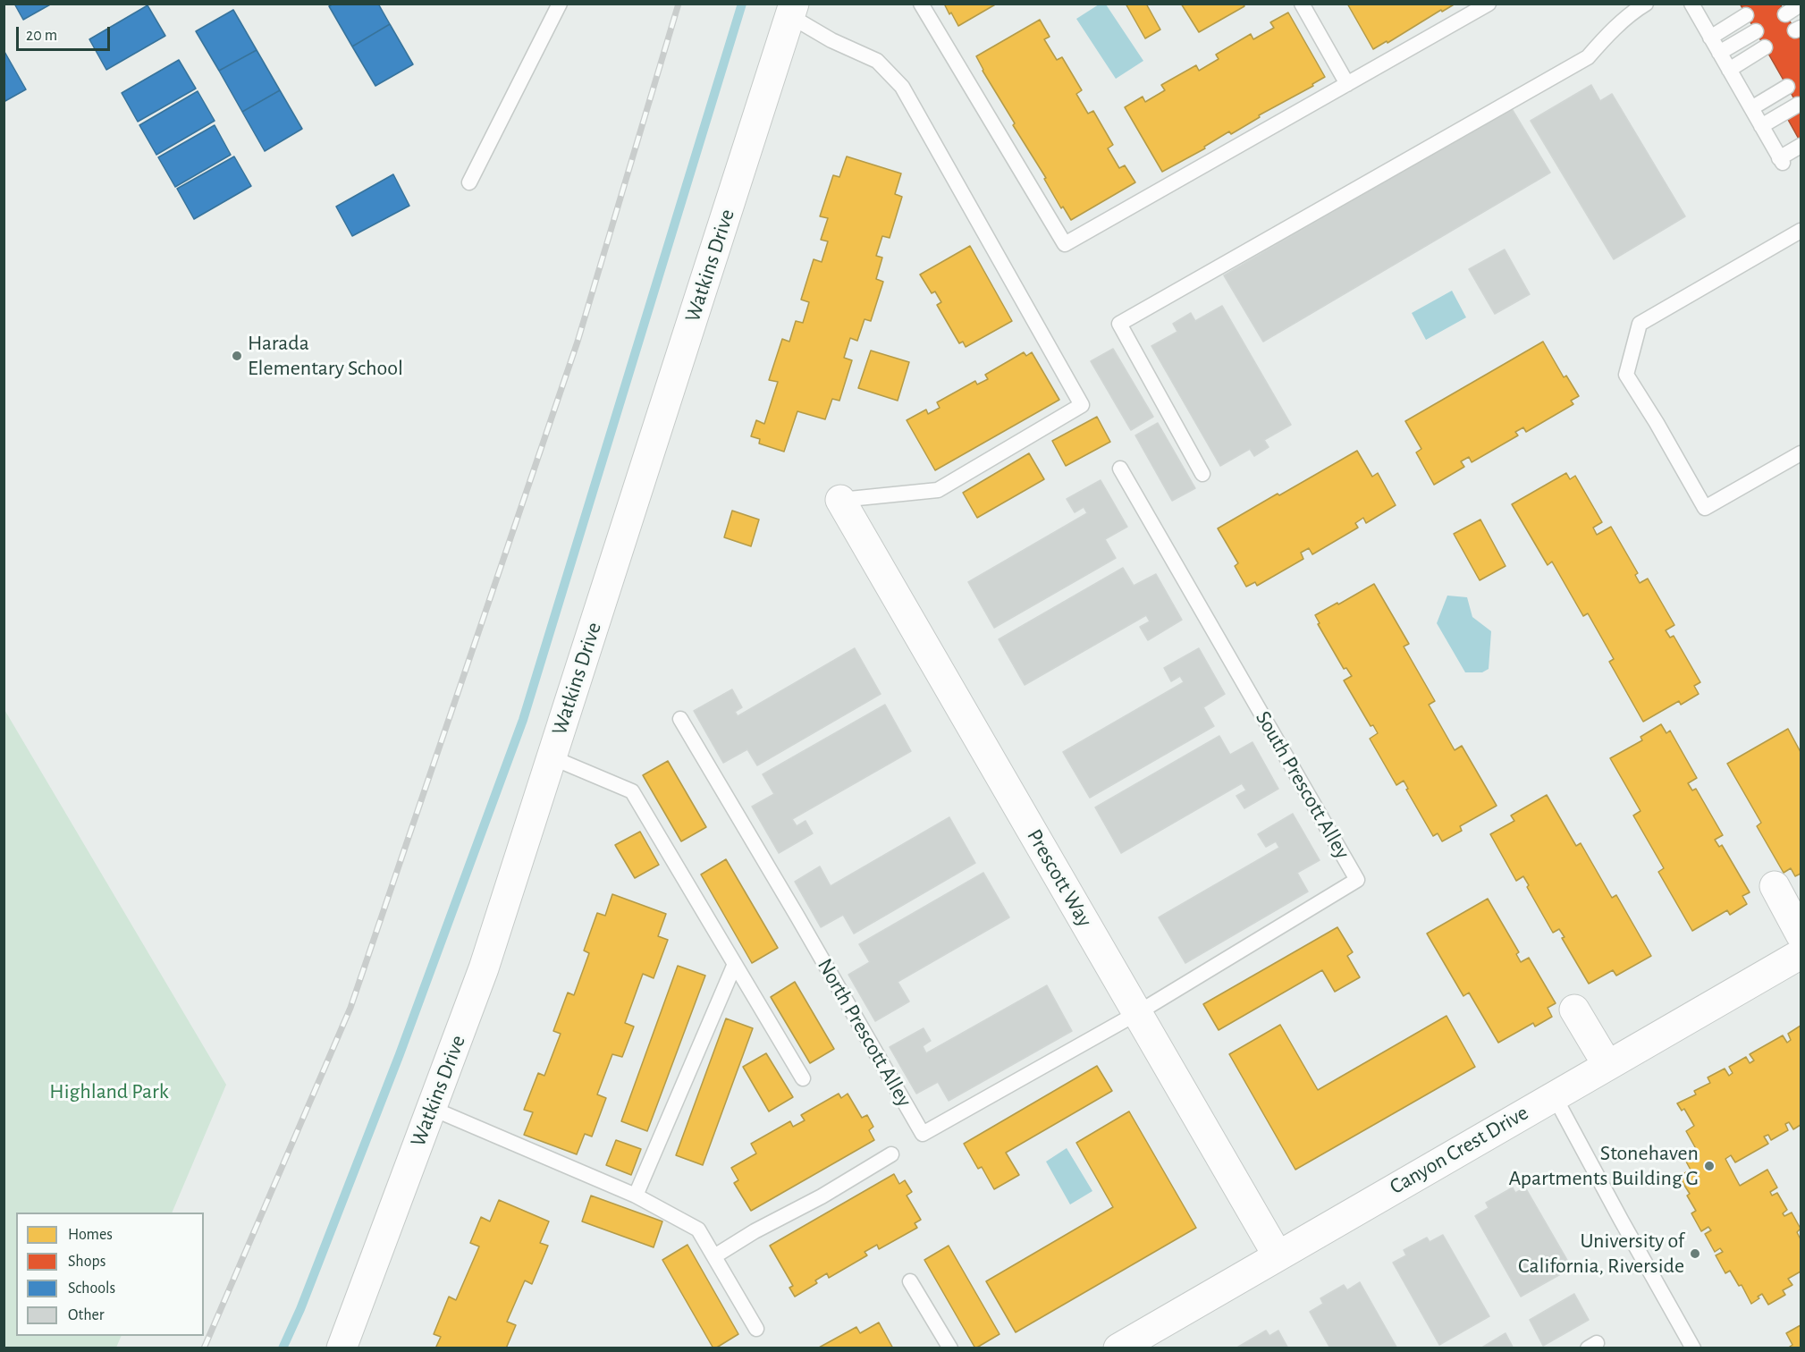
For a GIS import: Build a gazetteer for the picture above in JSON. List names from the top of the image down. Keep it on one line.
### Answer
{"streets":{"street":["Watkins Drive","Prescott Way","Canyon Crest Drive"],"lane":["South Prescott Alley","North Prescott Alley"]},"crossings":[["South Prescott Alley","Prescott Way"],["South Prescott Alley","North Prescott Alley"],["Prescott Way","North Prescott Alley"],["Prescott Way","Canyon Crest Drive"]],"parks":["Highland Park"],"places":["Harada Elementary School","Stonehaven Apartments Building G","University of California, Riverside"],"legend":["Homes","Shops","Schools","Other"],"scale_bar":"20 m"}
